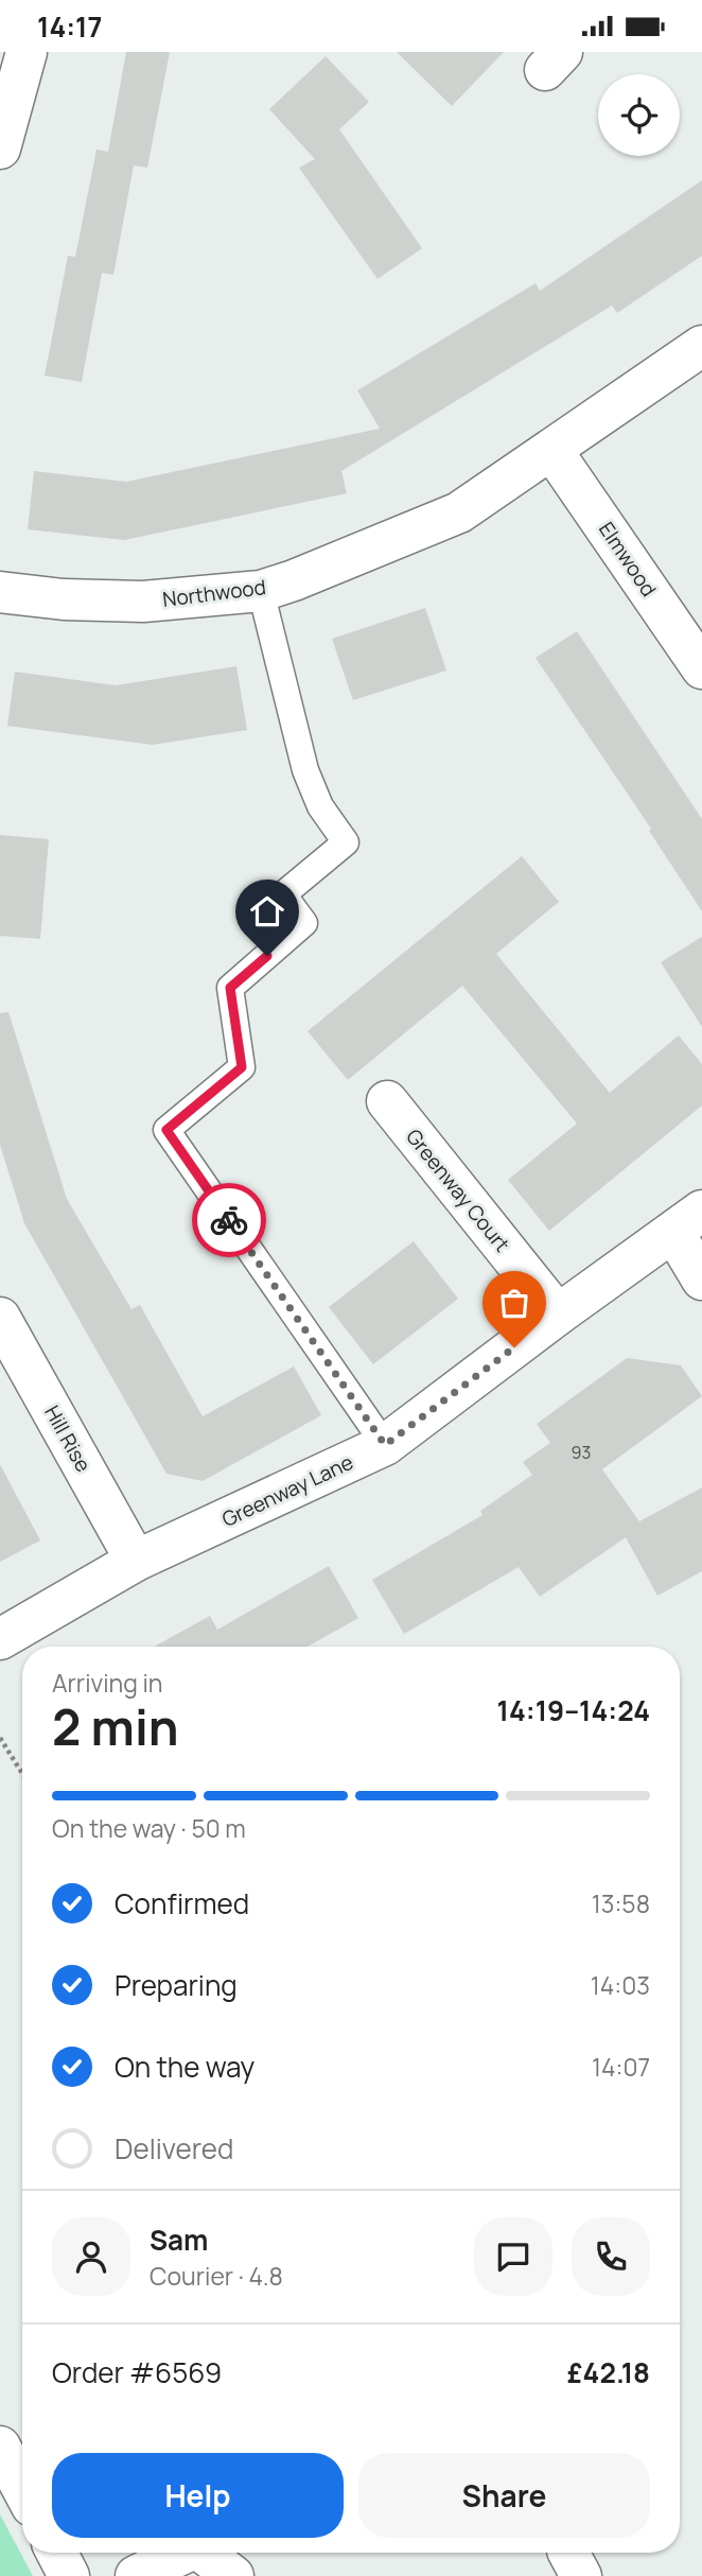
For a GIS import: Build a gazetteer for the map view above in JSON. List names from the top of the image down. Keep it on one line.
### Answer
{"streets":{"street":["Elmwood","Northwood","Greenway Court","Hill Rise","Greenway Lane"]},"crossings":[["Elmwood","Northwood"],["Greenway Court","Greenway Lane"],["Hill Rise","Greenway Lane"]],"house_numbers":["93"],"page":{"status":"14:17","heading":["2 min","Arriving in","14:19–14:24"],"panel":["Sam","Courier · 4.8","Order #6569","£42.18"],"bar":"On the way · 50 m","list":[["Confirmed","13:58"],["Preparing","14:03"],["On the way","14:07"],"Delivered"],"buttons":["Help","Share"]}}
